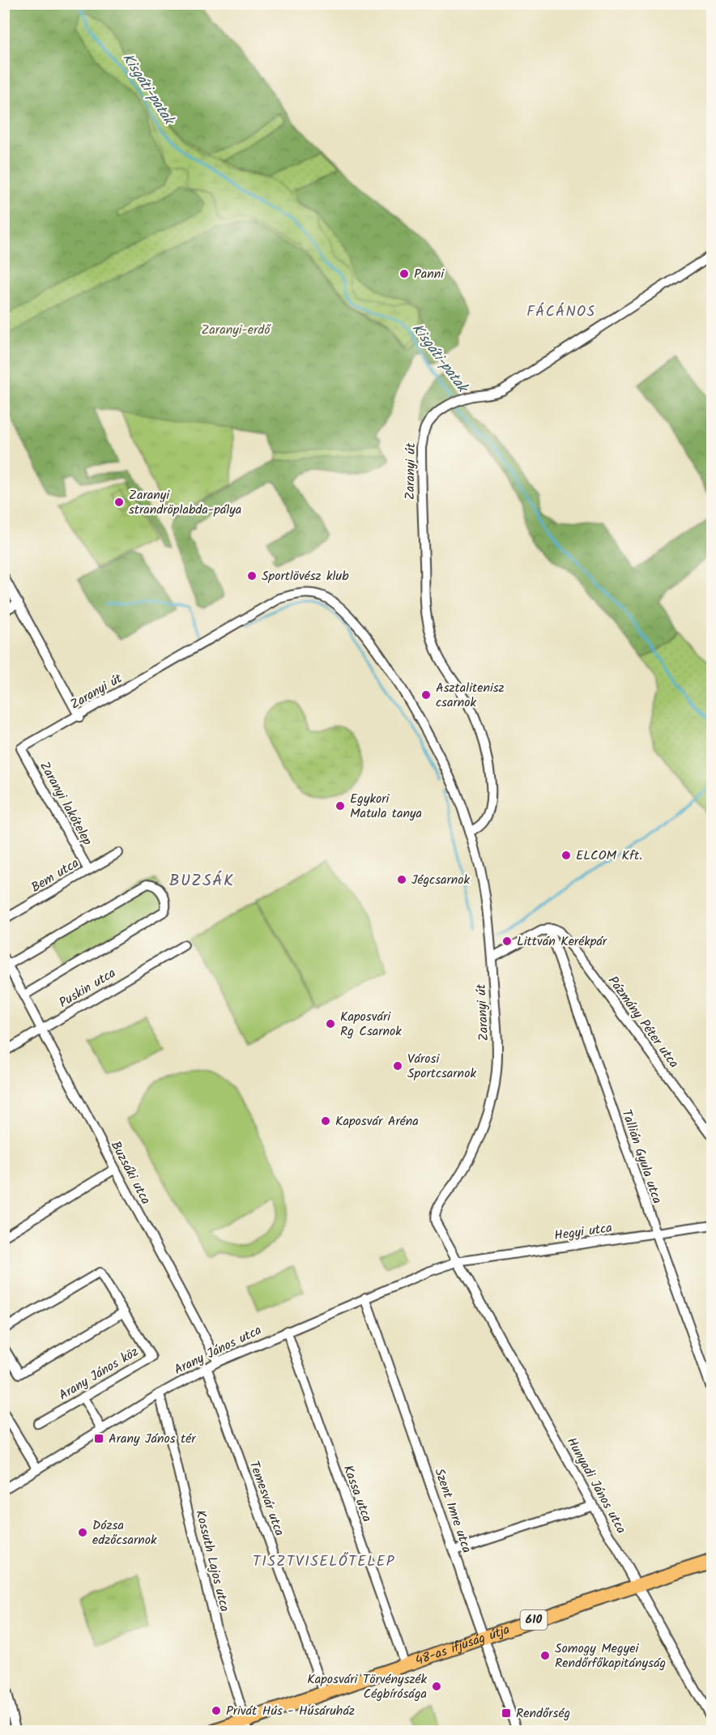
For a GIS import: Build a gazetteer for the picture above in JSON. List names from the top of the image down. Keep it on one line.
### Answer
{"streets":{"main road":["610","48-as ifjúság útja"],"street":["Zaranyi út","Zaranyi lakótelep","Bem utca","Puskin utca","Pázmány Péter utca","Tallián Gyula utca","Buzsáki utca","Hegyi utca","Arany János utca","Arany János köz","Hunyadi János utca","Kassa utca","Temesvár utca","Szent Imre utca","Kossuth Lajos utca"]},"crossings":[["Zaranyi út","Zaranyi lakótelep"],["Zaranyi út","Hegyi utca"],["Zaranyi út","Arany János utca"],["Zaranyi út","Hunyadi János utca"],["Zaranyi lakótelep","Bem utca"],["Puskin utca","Buzsáki utca"],["Pázmány Péter utca","Tallián Gyula utca"],["Tallián Gyula utca","Hegyi utca"],["Buzsáki utca","Arany János utca"],["Hegyi utca","Arany János utca"],["Hegyi utca","Hunyadi János utca"],["Arany János utca","Hunyadi János utca"],["Arany János utca","Kassa utca"],["Arany János utca","Temesvár utca"],["Arany János utca","Szent Imre utca"],["Arany János utca","Kossuth Lajos utca"],["Hunyadi János utca","48-as ifjúság útja"],["Kassa utca","48-as ifjúság útja"],["Temesvár utca","48-as ifjúság útja"],["Szent Imre utca","48-as ifjúság útja"],["Kossuth Lajos utca","48-as ifjúság útja"]],"districts":["FÁCÁNOS","BUZSÁK","TISZTVISELŐTELEP"],"water":["Kisgáti-patak"],"parks":["Zaranyi-erdő"],"places":{"other":["Panni","Zaranyi strandröplabda-pálya","Sportlövész klub","Asztalitenisz csarnok","Egykori Matula tanya","ELCOM Kft.","Jégcsarnok","Littván Kerékpár","Kaposvári Rg Csarnok","Városi Sportcsarnok","Kaposvár Aréna","Dózsa edzőcsarnok","Somogy Megyei Rendőrfőkapitányság","Kaposvári Törvényszék Cégbírósága","Privát Hús - Húsáruház"],"transit":["Arany János tér","Rendőrség"]}}
